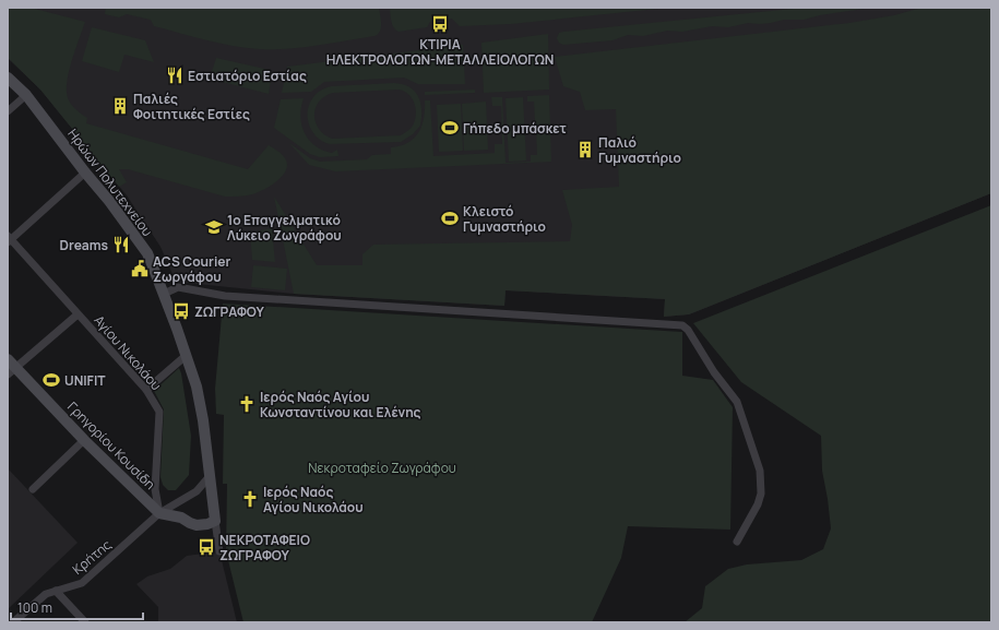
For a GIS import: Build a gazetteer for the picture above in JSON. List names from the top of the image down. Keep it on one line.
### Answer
{"streets":{"street":["Ηρώων Πολυτεχνείου","Αγίου Νικολάου","Γρηγορίου Κουσίδη","Κρήτης"]},"crossings":[["Αγίου Νικολάου","Γρηγορίου Κουσίδη"],["Αγίου Νικολάου","Κρήτης"],["Γρηγορίου Κουσίδη","Κρήτης"]],"parks":["Νεκροταφείο Ζωγράφου"],"places":{"bus stop":["ΚΤΙΡΙΑ ΗΛΕΚΤΡΟΛΟΓΩΝ-ΜΕΤΑΛΛΕΙΟΛΟΓΩΝ","ΖΩΓΡΑΦΟΥ","ΝΕΚΡΟΤΑΦΕΙΟ ΖΩΓΡΑΦΟΥ"],"restaurant":["Εστιατόριο Εστίας","Dreams"],"building":["Παλιές Φοιτητικές Εστίες","Παλιό Γυμναστήριο"],"sports":["Γήπεδο μπάσκετ","Κλειστό Γυμναστήριο","UNIFIT"],"school or university":["1ο Επαγγελματικό Λύκειο Ζωγράφου"],"public building":["ACS Courier Ζωργάφου"],"church":["Ιερός Ναός Αγίου Κωνσταντίνου και Ελένης","Ιερός Ναός Αγίου Νικολάου"]},"scale_bar":"100 m"}
